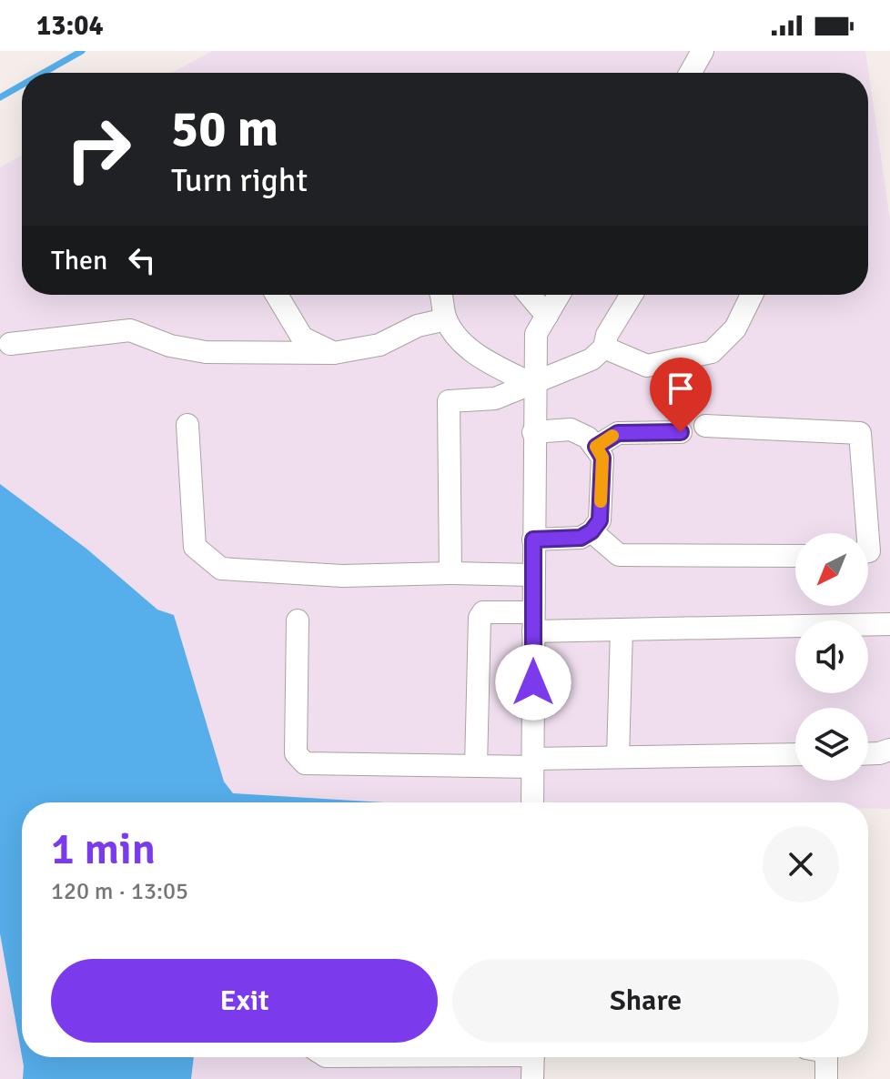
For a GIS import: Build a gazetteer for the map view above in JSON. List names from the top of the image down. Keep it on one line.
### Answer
{"north":"bottom left","page":{"status":"13:04","turn":["50 m","Turn right"],"then":"Then","heading":["1 min","120 m · 13:05"],"buttons":["Exit","Share"]}}
